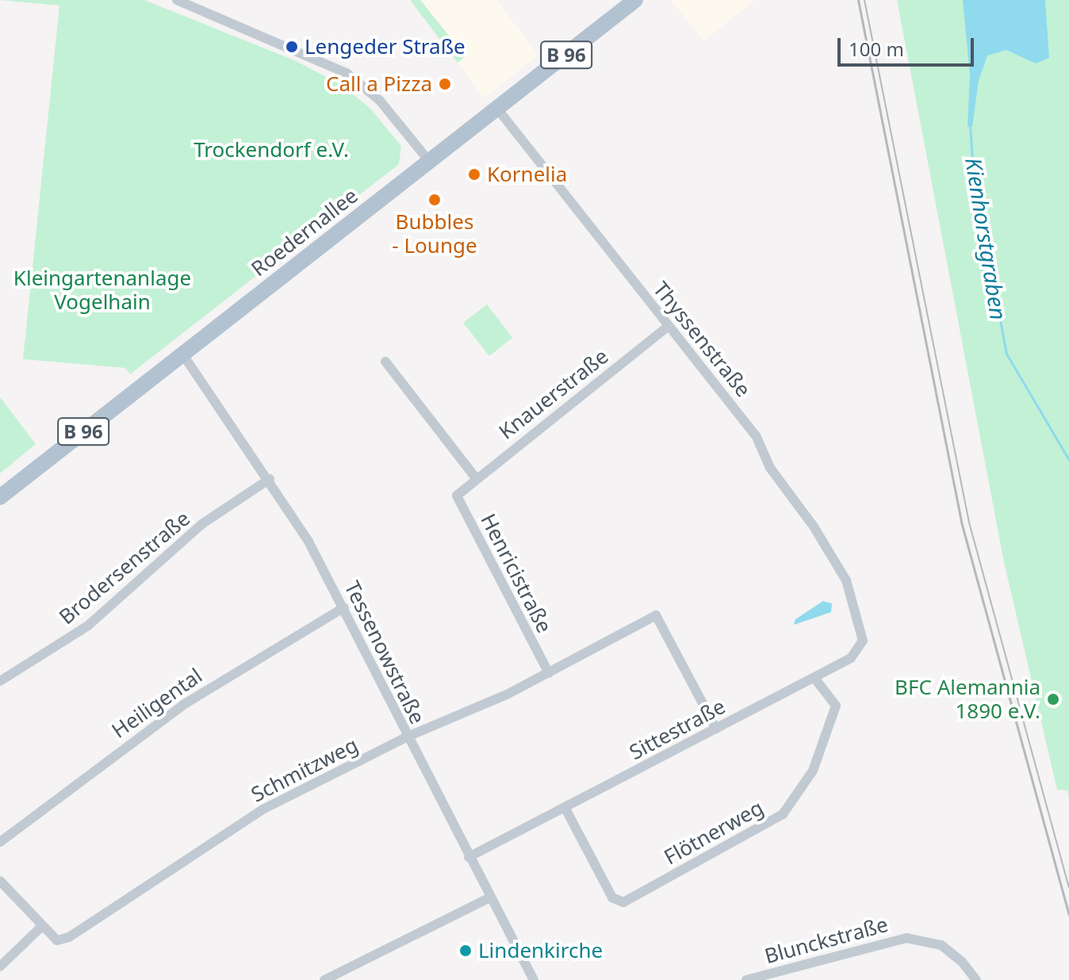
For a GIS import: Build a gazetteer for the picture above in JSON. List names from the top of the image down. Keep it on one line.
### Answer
{"streets":{"main road":["B 96","Roedernallee"],"street":["Thyssenstraße","Knauerstraße","Brodersenstraße","Henricistraße","Tessenowstraße","Heiligental","Sittestraße","Schmitzweg","Flötnerweg","Blunckstraße"]},"crossings":[["Roedernallee","Thyssenstraße"],["Roedernallee","Tessenowstraße"],["Thyssenstraße","Knauerstraße"],["Thyssenstraße","Sittestraße"],["Knauerstraße","Henricistraße"],["Brodersenstraße","Tessenowstraße"],["Henricistraße","Schmitzweg"],["Tessenowstraße","Heiligental"],["Tessenowstraße","Sittestraße"],["Tessenowstraße","Schmitzweg"],["Sittestraße","Schmitzweg"],["Sittestraße","Flötnerweg"]],"water":["Kienhorstgraben"],"parks":["Trockendorf e.V.","Kleingartenanlage Vogelhain"],"places":["Lengeder Straße","Call a Pizza","Kornelia","Bubbles - Lounge","BFC Alemannia 1890 e.V.","Lindenkirche"],"scale_bar":"100 m"}
